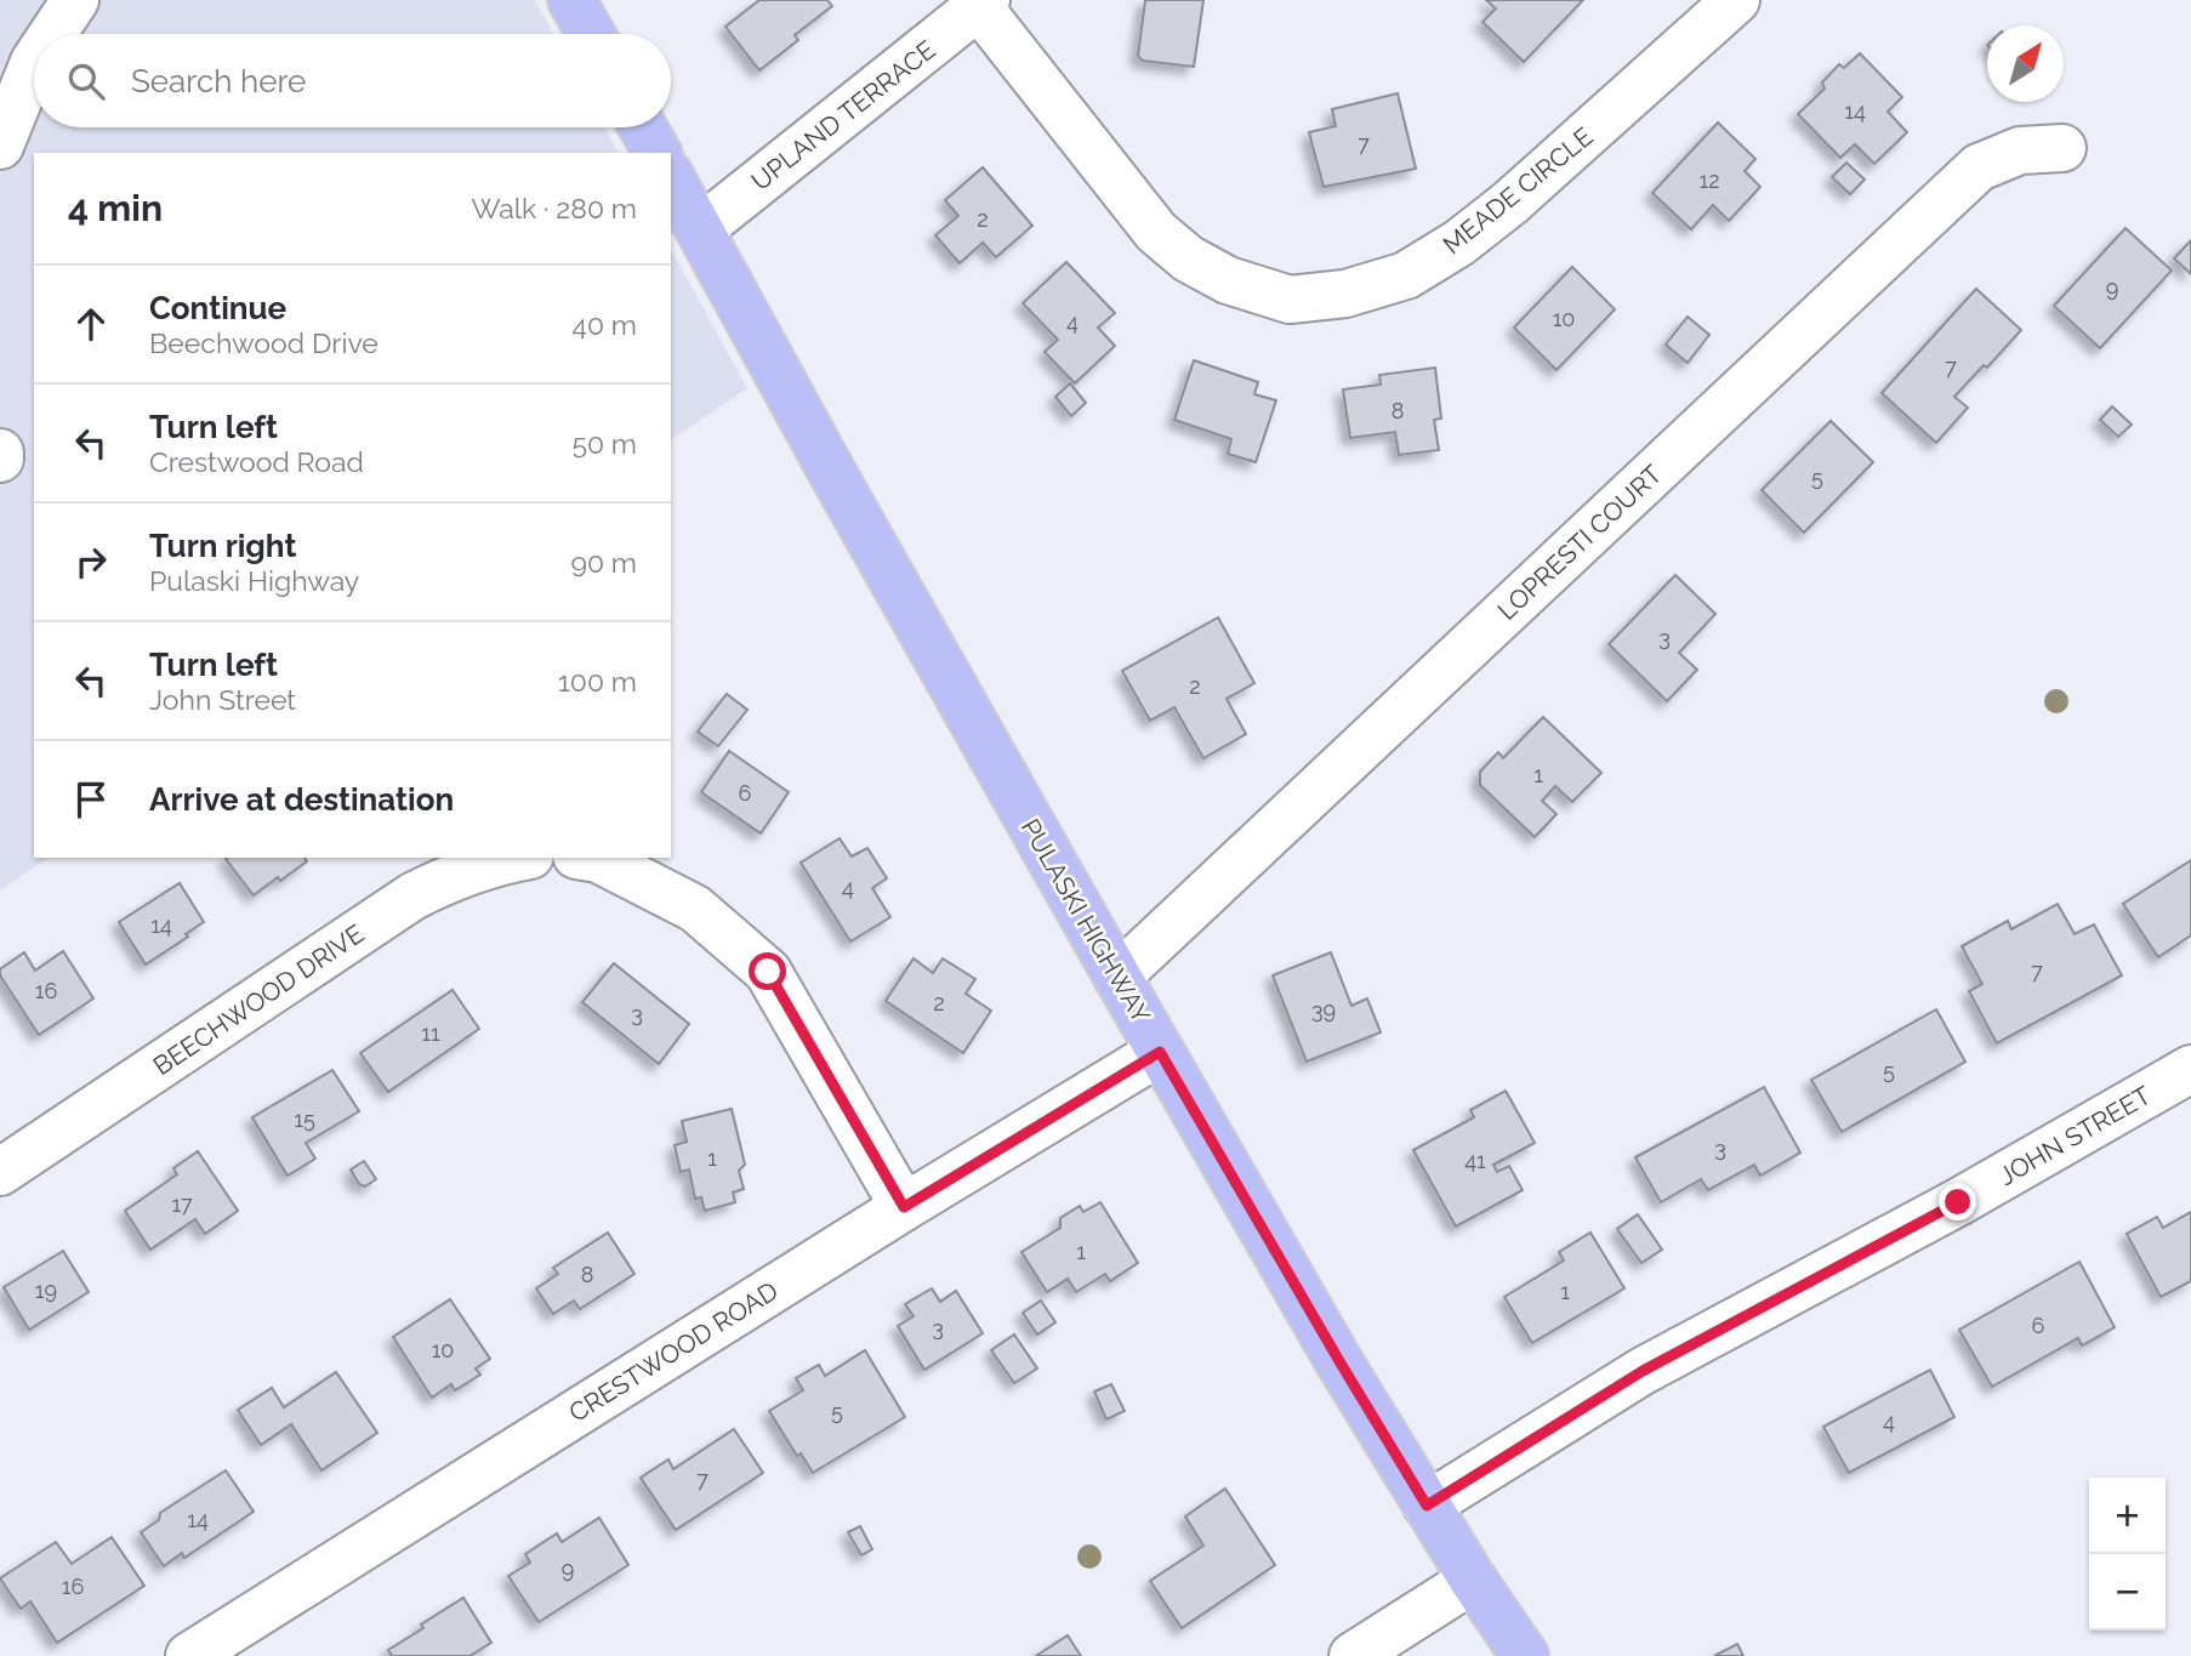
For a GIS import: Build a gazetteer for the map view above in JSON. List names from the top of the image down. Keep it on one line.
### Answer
{"streets":{"main road":["PULASKI HIGHWAY"],"street":["UPLAND TERRACE","MEADE CIRCLE","LOPRESTI COURT","BEECHWOOD DRIVE","JOHN STREET","CRESTWOOD ROAD"]},"crossings":[["UPLAND TERRACE","MEADE CIRCLE"],["UPLAND TERRACE","PULASKI HIGHWAY"],["LOPRESTI COURT","PULASKI HIGHWAY"],["PULASKI HIGHWAY","JOHN STREET"],["PULASKI HIGHWAY","CRESTWOOD ROAD"]],"house_numbers":["14","7","12","2","9","10","4","7","8","5","3","2","1","6","4","14","7","16","2","39","3","11","5","15","3","1","41","17","1","8","19","1","6","3","10","5","4","7","14","9","16"],"north":"top right","page":{"search":"Search here","heading":["4 min","Walk · 280 m"],"list":[["Continue","Beechwood Drive","40 m"],["Turn left","Crestwood Road","50 m"],["Turn right","Pulaski Highway","90 m"],["Turn left","John Street","100 m"],"Arrive at destination"],"map_buttons":["+","−"]}}
